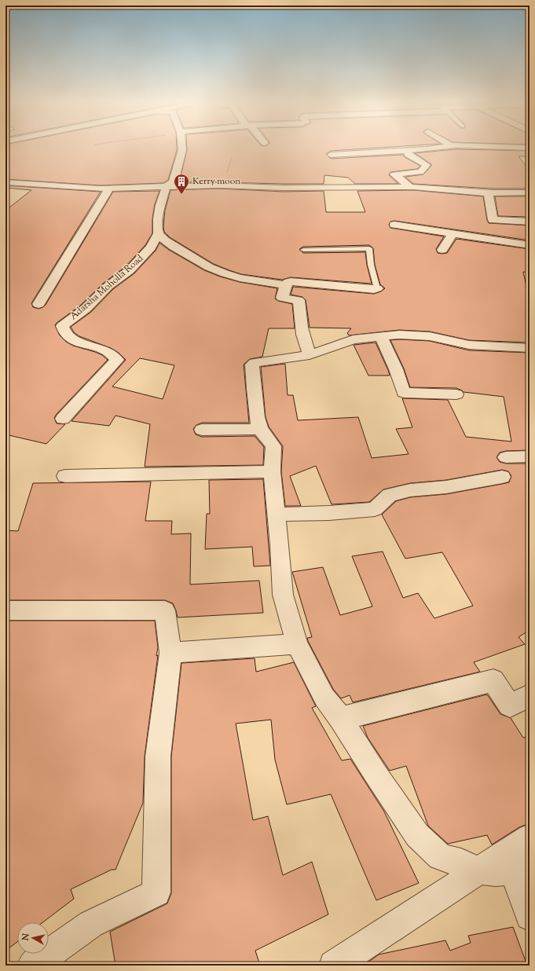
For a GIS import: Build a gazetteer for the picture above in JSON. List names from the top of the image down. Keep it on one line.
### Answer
{"streets":{"street":["Adarsha Moholla Road"]},"places":{"building":["Kerry moon"]},"north":"left"}
